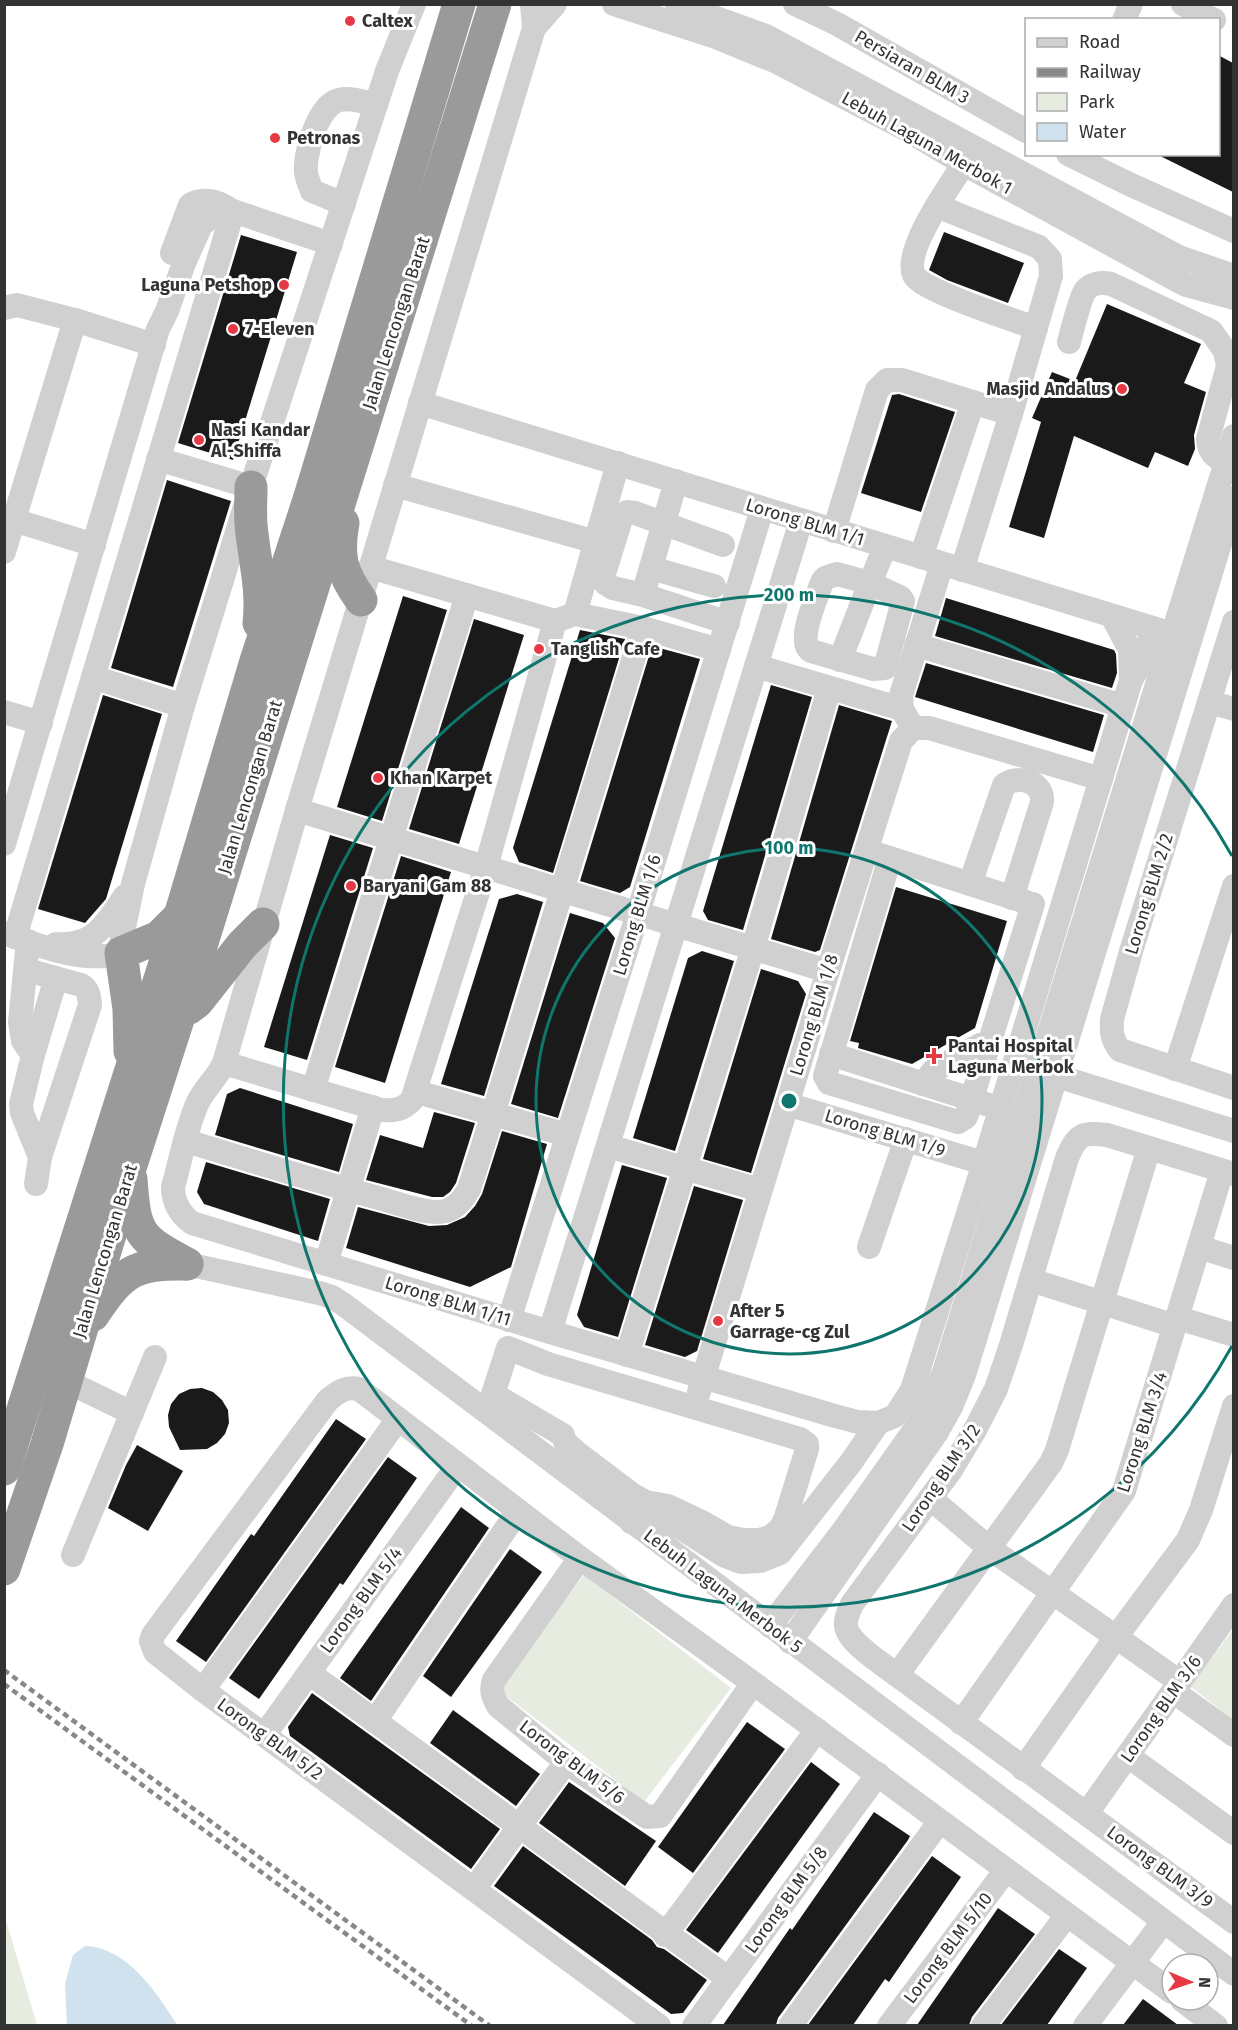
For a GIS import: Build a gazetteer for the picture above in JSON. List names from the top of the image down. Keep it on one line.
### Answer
{"streets":{"highway":["Jalan Lencongan Barat"],"street":["Persiaran BLM 3","Lebuh Laguna Merbok 1","Lorong BLM 1/1","Lorong BLM 2/2","Lorong BLM 1/6","Lorong BLM 1/8","Lorong BLM 1/9","Lorong BLM 1/11","Lorong BLM 3/4","Lorong BLM 3/2","Lebuh Laguna Merbok 5","Lorong BLM 5/4","Lorong BLM 3/6","Lorong BLM 5/2","Lorong BLM 5/6","Lorong BLM 3/9","Lorong BLM 5/8","Lorong BLM 5/10"]},"crossings":[["Lorong BLM 1/1","Lorong BLM 1/6"],["Lorong BLM 1/1","Lorong BLM 1/11"],["Lorong BLM 1/6","Lorong BLM 1/11"],["Lorong BLM 1/8","Lorong BLM 1/9"],["Lorong BLM 1/8","Lorong BLM 1/11"],["Lorong BLM 3/4","Lorong BLM 3/2"],["Lorong BLM 3/2","Lorong BLM 3/6"],["Lorong BLM 3/2","Lorong BLM 3/9"],["Lorong BLM 5/4","Lorong BLM 5/2"],["Lorong BLM 3/6","Lorong BLM 3/9"]],"places":{"other":["Caltex","Petronas","Laguna Petshop","7-Eleven","Masjid Andalus","Nasi Kandar Al-Shiffa","Tanglish Cafe","Khan Karpet","Baryani Gam 88","After 5 Garrage-cg Zul"],"health":["Pantai Hospital Laguna Merbok"]},"legend":["Road","Railway","Park","Water"],"north":"right","rings":["200 m","100 m"]}
